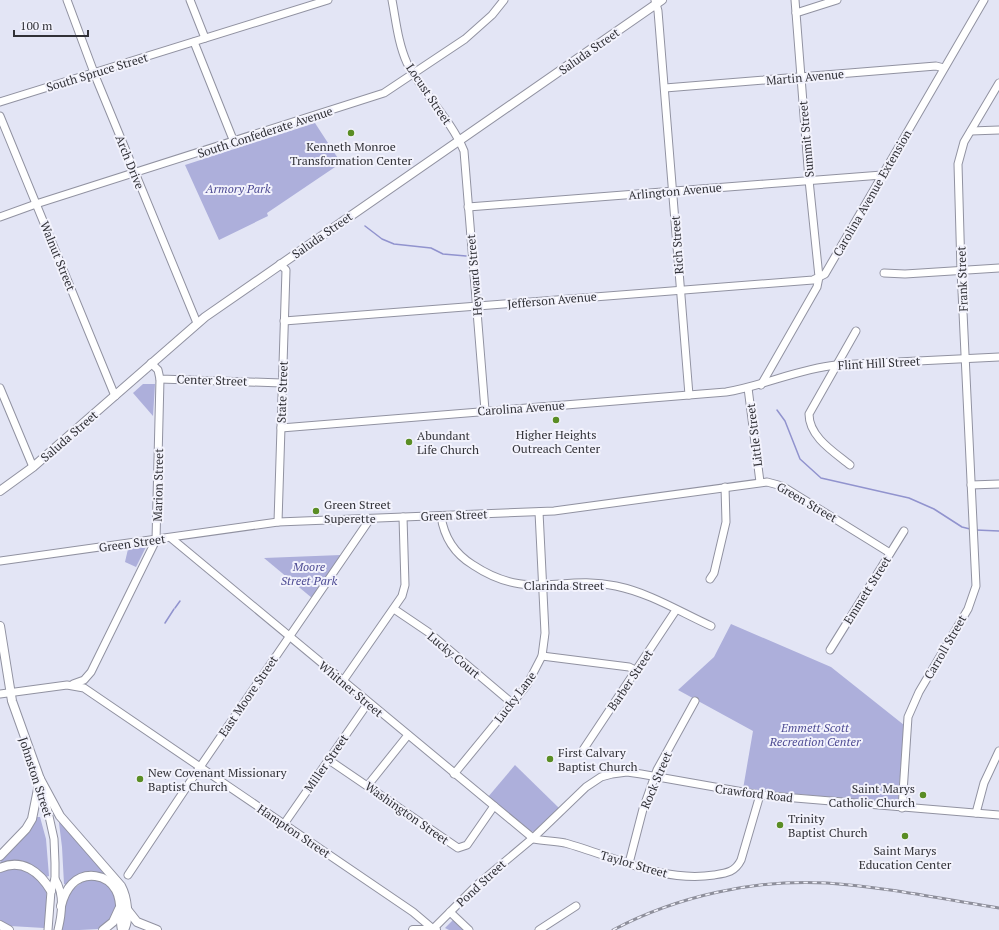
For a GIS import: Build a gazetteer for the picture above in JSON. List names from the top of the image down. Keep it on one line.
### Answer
{"streets":{"main road":["Saluda Street","Johnston Street"],"street":["South Spruce Street","Martin Avenue","Locust Street","South Confederate Avenue","Summit Street","Arch Drive","Arlington Avenue","Carolina Avenue Extension","Rich Street","Walnut Street","Heyward Street","Frank Street","Jefferson Avenue","Flint Hill Street","Center Street","State Street","Carolina Avenue","Little Street","Marion Street","Green Street","Clarinda Street","Emmett Street","Carroll Street","Lucky Court","Barber Street","Whitner Street","East Moore Street","Lucky Lane","Miller Street","Rock Street","Crawford Road","Washington Street","Hampton Street","Taylor Street","Pond Street"]},"crossings":[["Saluda Street","Locust Street"],["Saluda Street","Arch Drive"],["Saluda Street","Rich Street"],["Saluda Street","Walnut Street"],["Saluda Street","Heyward Street"],["Saluda Street","Center Street"],["Saluda Street","State Street"],["South Spruce Street","Arch Drive"],["Martin Avenue","Summit Street"],["Martin Avenue","Carolina Avenue Extension"],["Martin Avenue","Rich Street"],["Locust Street","South Confederate Avenue"],["Locust Street","Heyward Street"],["South Confederate Avenue","Arch Drive"],["South Confederate Avenue","Walnut Street"],["Summit Street","Arlington Avenue"],["Summit Street","Carolina Avenue Extension"],["Summit Street","Jefferson Avenue"],["Arlington Avenue","Carolina Avenue Extension"],["Arlington Avenue","Rich Street"],["Arlington Avenue","Heyward Street"],["Carolina Avenue Extension","Jefferson Avenue"],["Carolina Avenue Extension","Flint Hill Street"],["Carolina Avenue Extension","Carolina Avenue"],["Rich Street","Jefferson Avenue"],["Rich Street","Carolina Avenue"],["Heyward Street","Jefferson Avenue"],["Heyward Street","Carolina Avenue"],["Frank Street","Flint Hill Street"],["Frank Street","Carroll Street"],["Jefferson Avenue","State Street"],["Flint Hill Street","Carolina Avenue"],["Center Street","State Street"],["Center Street","Marion Street"],["State Street","Carolina Avenue"],["State Street","Green Street"],["Carolina Avenue","Little Street"],["Little Street","Green Street"],["Marion Street","Green Street"],["Marion Street","Hampton Street"],["Green Street","Clarinda Street"],["Green Street","Emmett Street"],["Green Street","Whitner Street"],["Green Street","East Moore Street"],["Green Street","Lucky Lane"],["Clarinda Street","Barber Street"],["Clarinda Street","Lucky Lane"],["Carroll Street","Crawford Road"],["Lucky Court","Lucky Lane"],["Whitner Street","East Moore Street"],["Whitner Street","Lucky Lane"],["Whitner Street","Miller Street"],["Whitner Street","Crawford Road"],["Whitner Street","Washington Street"],["Whitner Street","Taylor Street"],["Whitner Street","Pond Street"],["East Moore Street","Hampton Street"],["Miller Street","Washington Street"],["Miller Street","Hampton Street"],["Johnston Street","Hampton Street"],["Rock Street","Crawford Road"],["Rock Street","Taylor Street"],["Crawford Road","Taylor Street"],["Crawford Road","Pond Street"],["Hampton Street","Pond Street"],["Taylor Street","Pond Street"]],"parks":["Armory Park","Moore Street Park","Emmett Scott Recreation Center"],"places":["Kenneth Monroe Transformation Center","Higher Heights Outreach Center","Abundant Life Church","Green Street Superette","First Calvary Baptist Church","New Covenant Missionary Baptist Church","Saint Marys Catholic Church","Trinity Baptist Church","Saint Marys Education Center"],"scale_bar":"100 m"}
